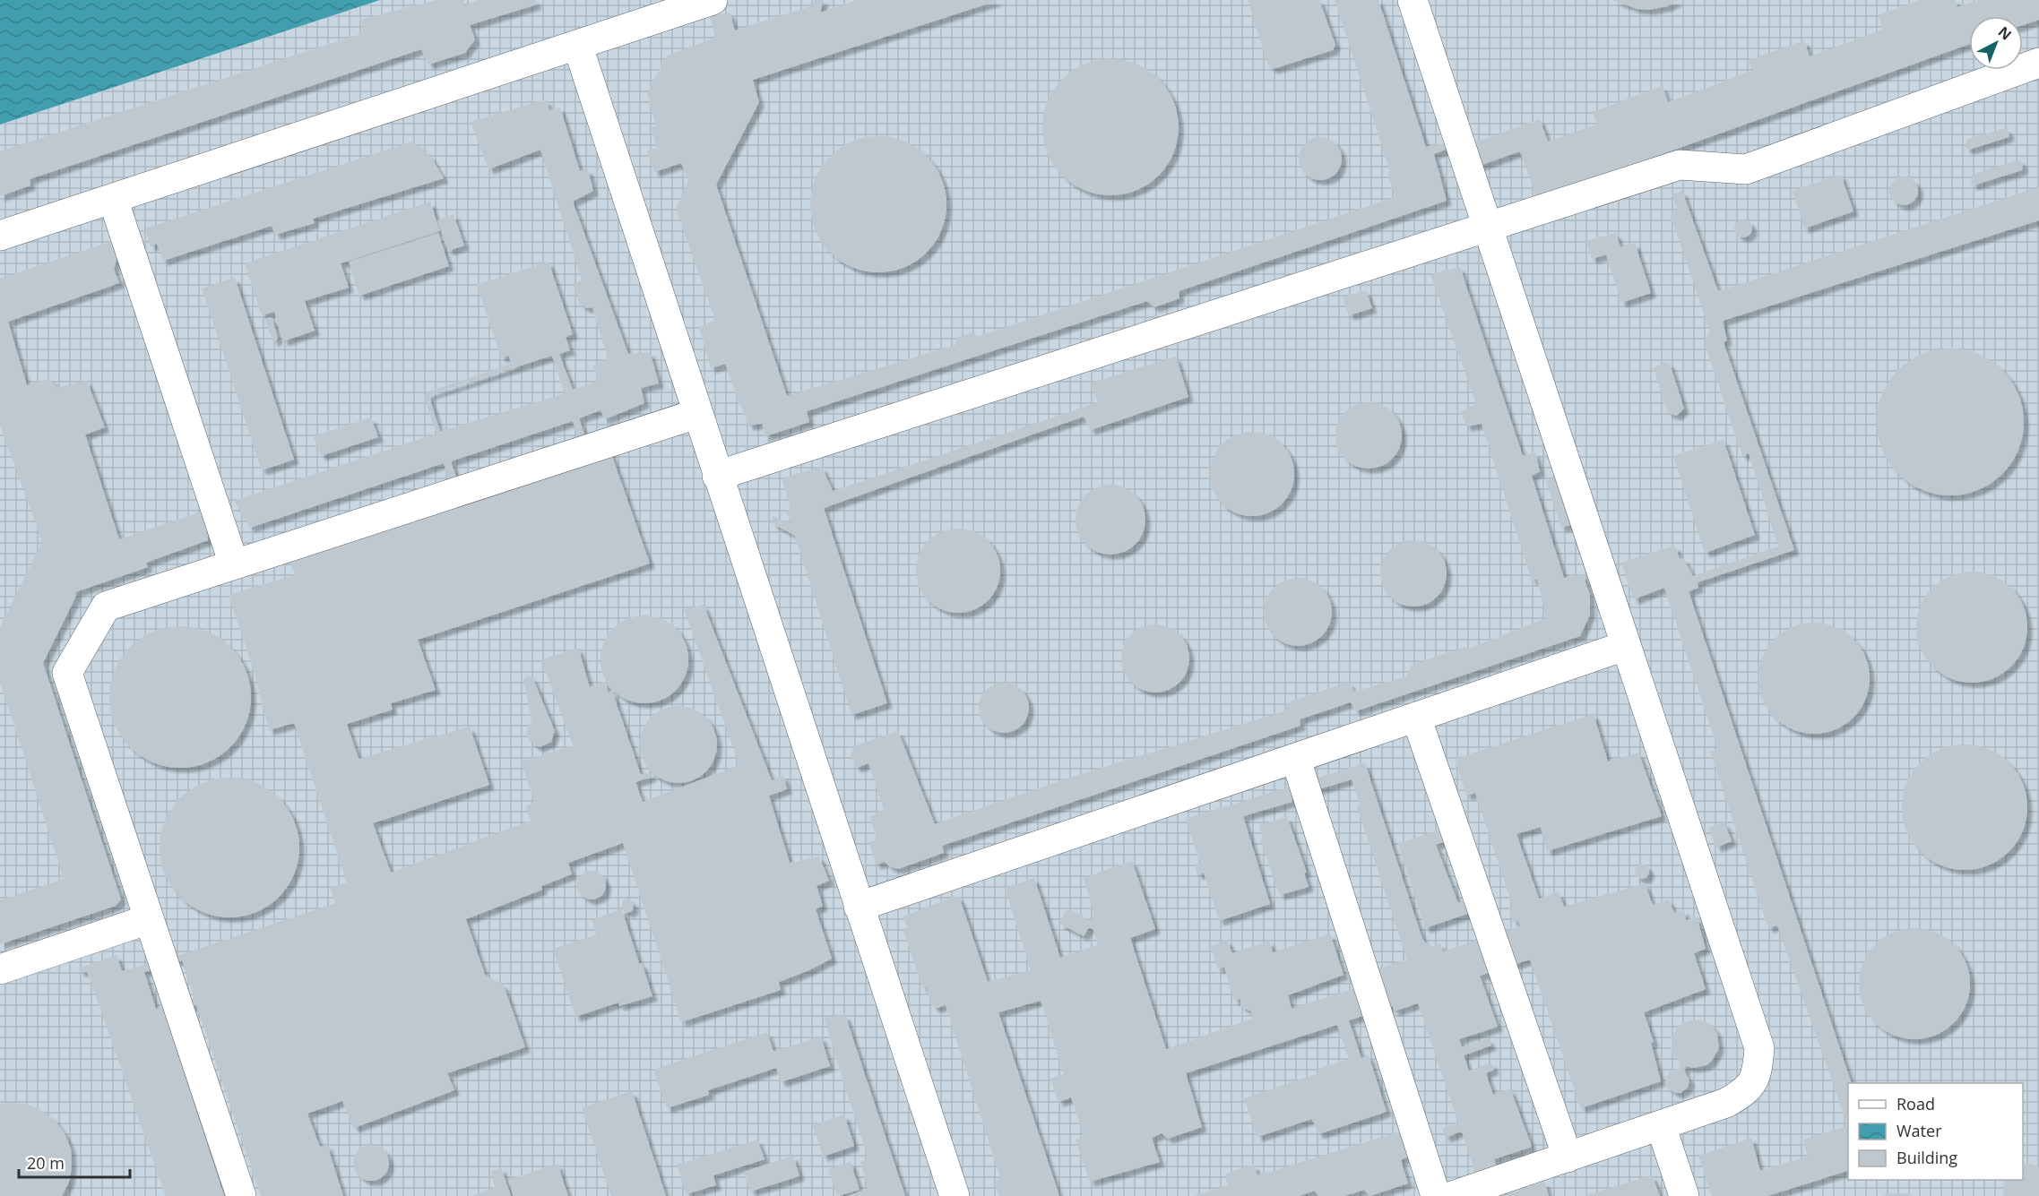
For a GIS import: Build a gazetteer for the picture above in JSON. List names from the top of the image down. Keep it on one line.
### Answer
{"legend":["Road","Water","Building"],"scale_bar":"20 m","north":"top right"}
